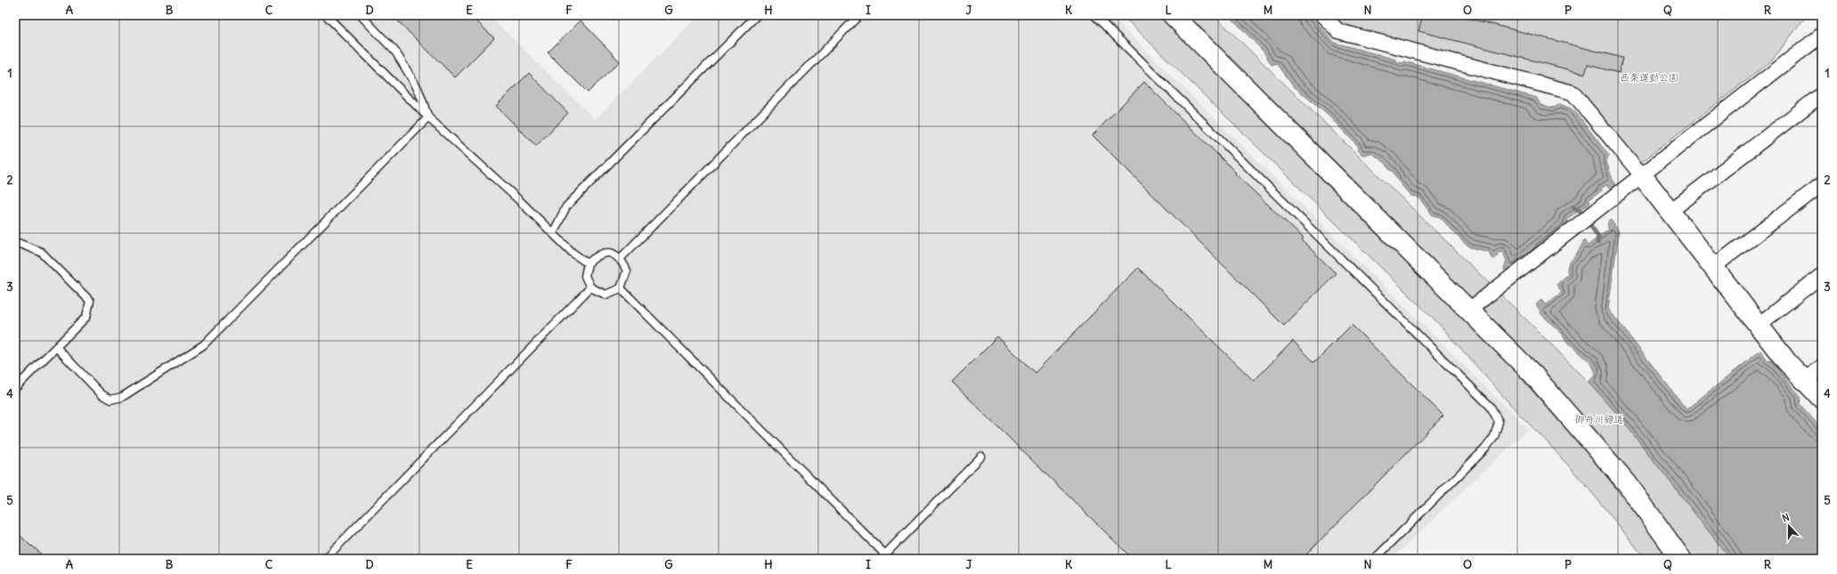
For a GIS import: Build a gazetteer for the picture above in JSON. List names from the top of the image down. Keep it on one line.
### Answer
{"parks":["西条運動公園","御舟川緑道"],"north":"top","grid":{"columns":["A","B","C","D","E","F","G","H","I","J","K","L","M","N","O","P","Q","R"],"rows":["1","2","3","4","5"]}}
